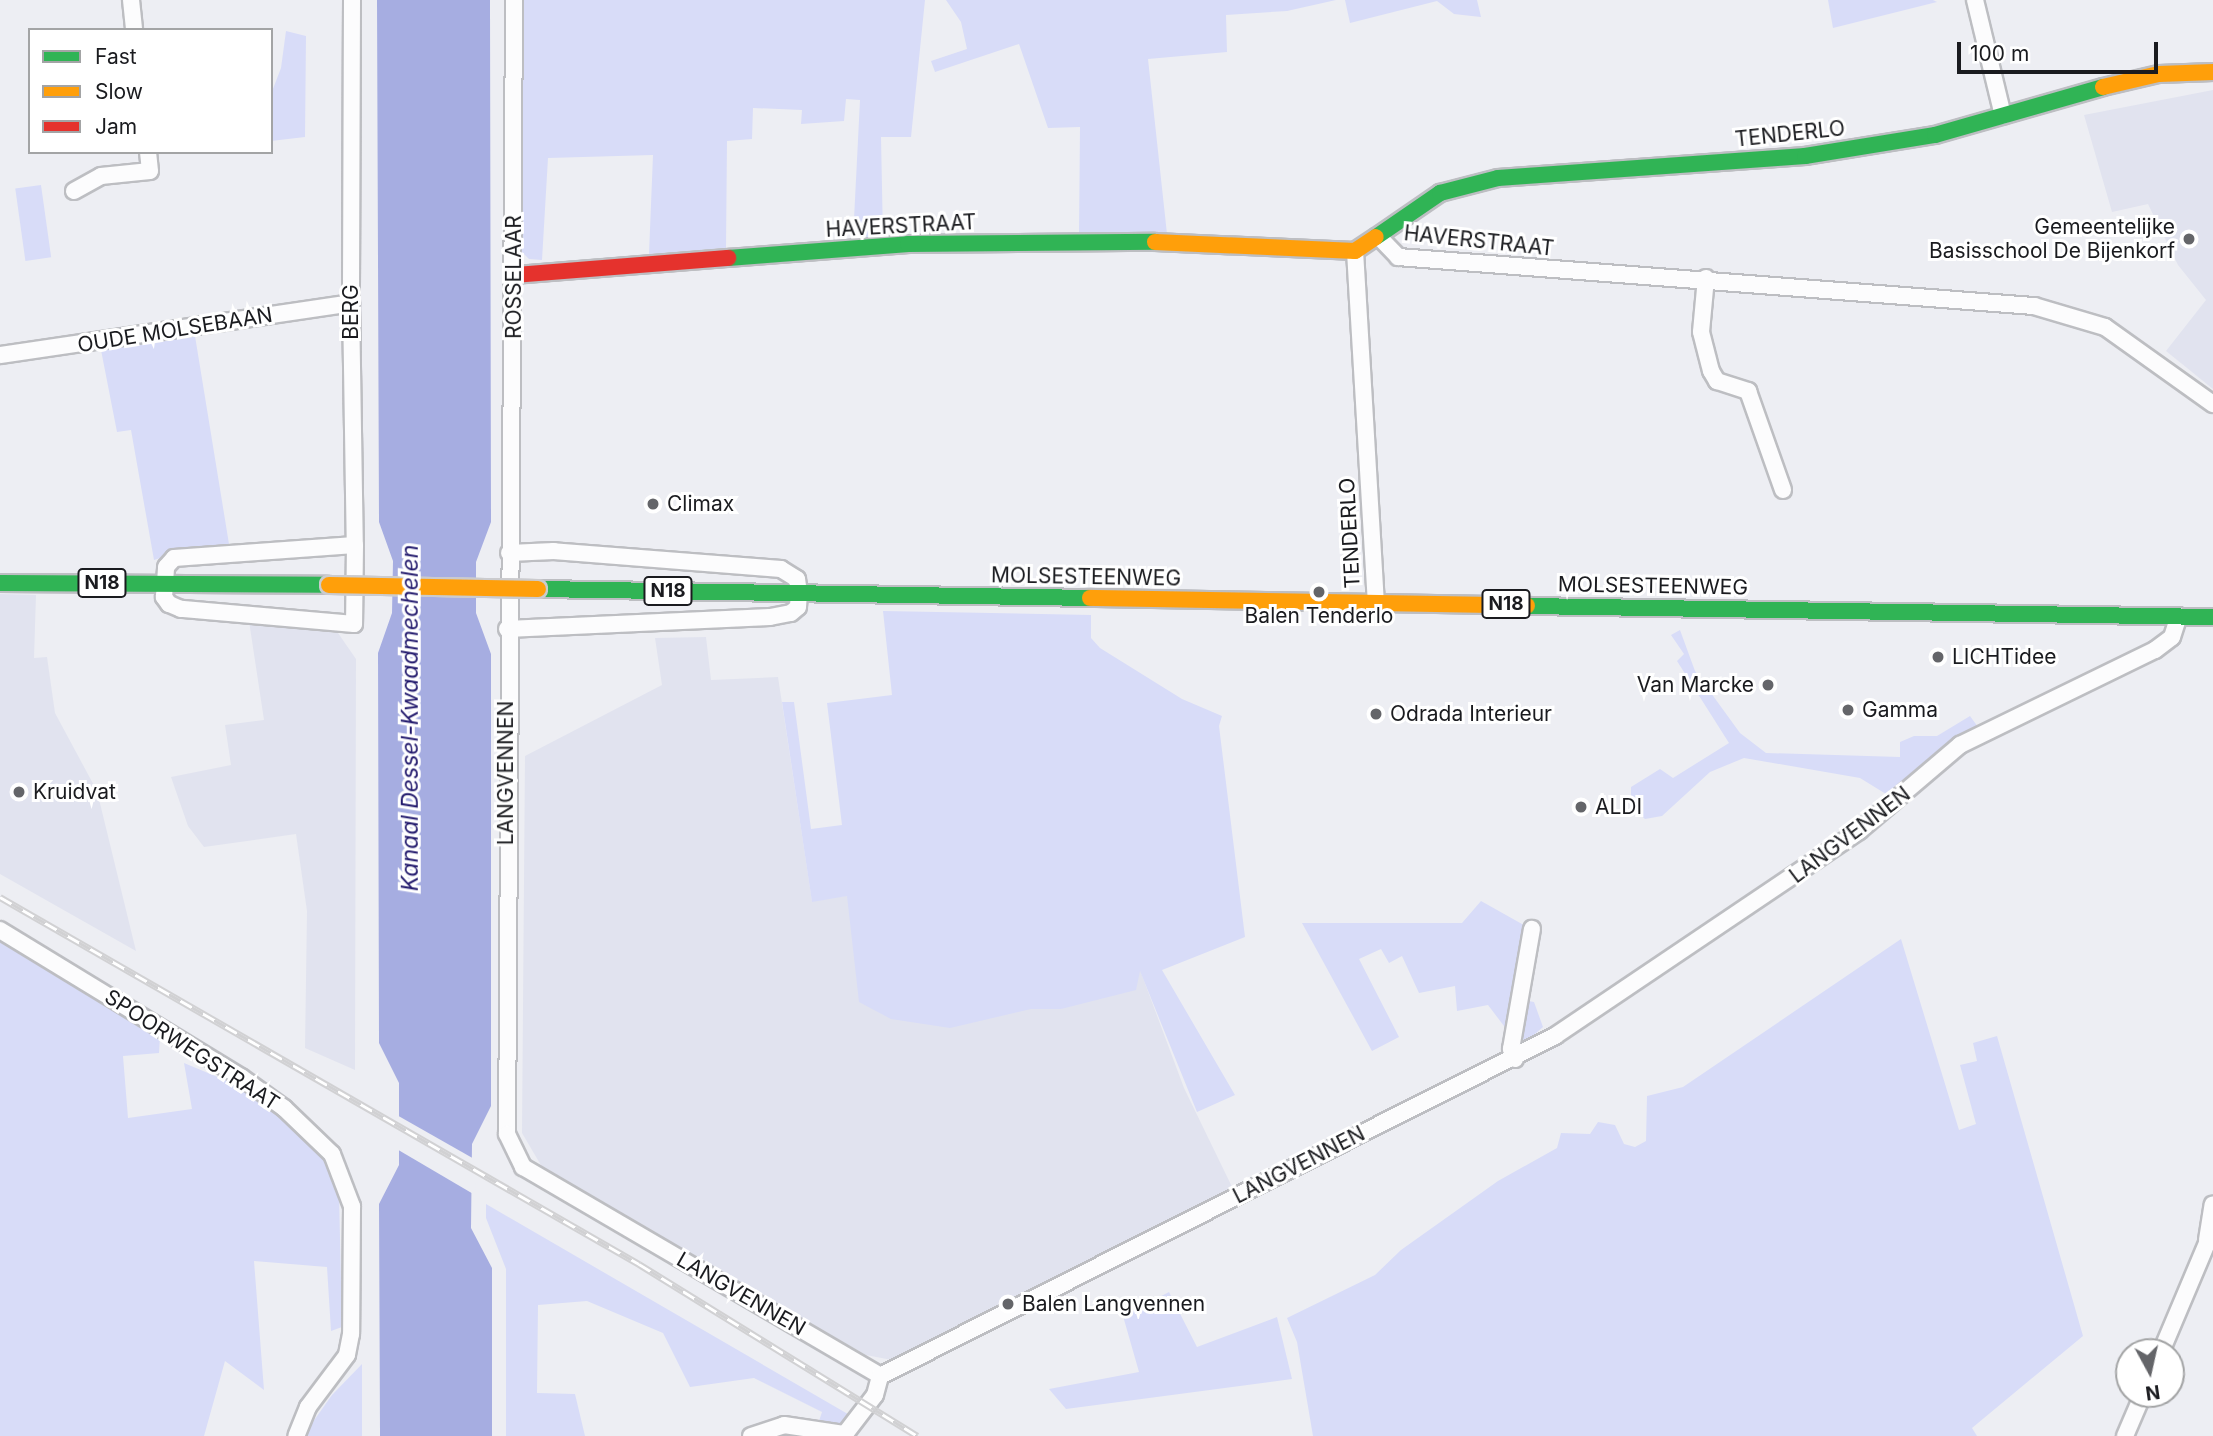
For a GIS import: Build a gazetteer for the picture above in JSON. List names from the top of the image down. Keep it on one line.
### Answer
{"streets":{"main road":["TENDERLO","HAVERSTRAAT","MOLSESTEENWEG","N18"],"street":["ROSSELAAR","BERG","OUDE MOLSEBAAN","LANGVENNEN","SPOORWEGSTRAAT"]},"crossings":[["TENDERLO","HAVERSTRAAT"],["TENDERLO","MOLSESTEENWEG"],["HAVERSTRAAT","ROSSELAAR"],["ROSSELAAR","LANGVENNEN"],["BERG","OUDE MOLSEBAAN"],["BERG","MOLSESTEENWEG"],["BERG","N18"],["MOLSESTEENWEG","N18"],["MOLSESTEENWEG","LANGVENNEN"]],"water":["Kanaal Dessel-Kwaadmechelen"],"places":["Gemeentelijke Basisschool De Bijenkorf","Climax","Balen Tenderlo","LICHTidee","Van Marcke","Gamma","Odrada Interieur","Kruidvat","ALDI","Balen Langvennen"],"legend":["Fast","Slow","Jam"],"scale_bar":"100 m","north":"bottom"}
